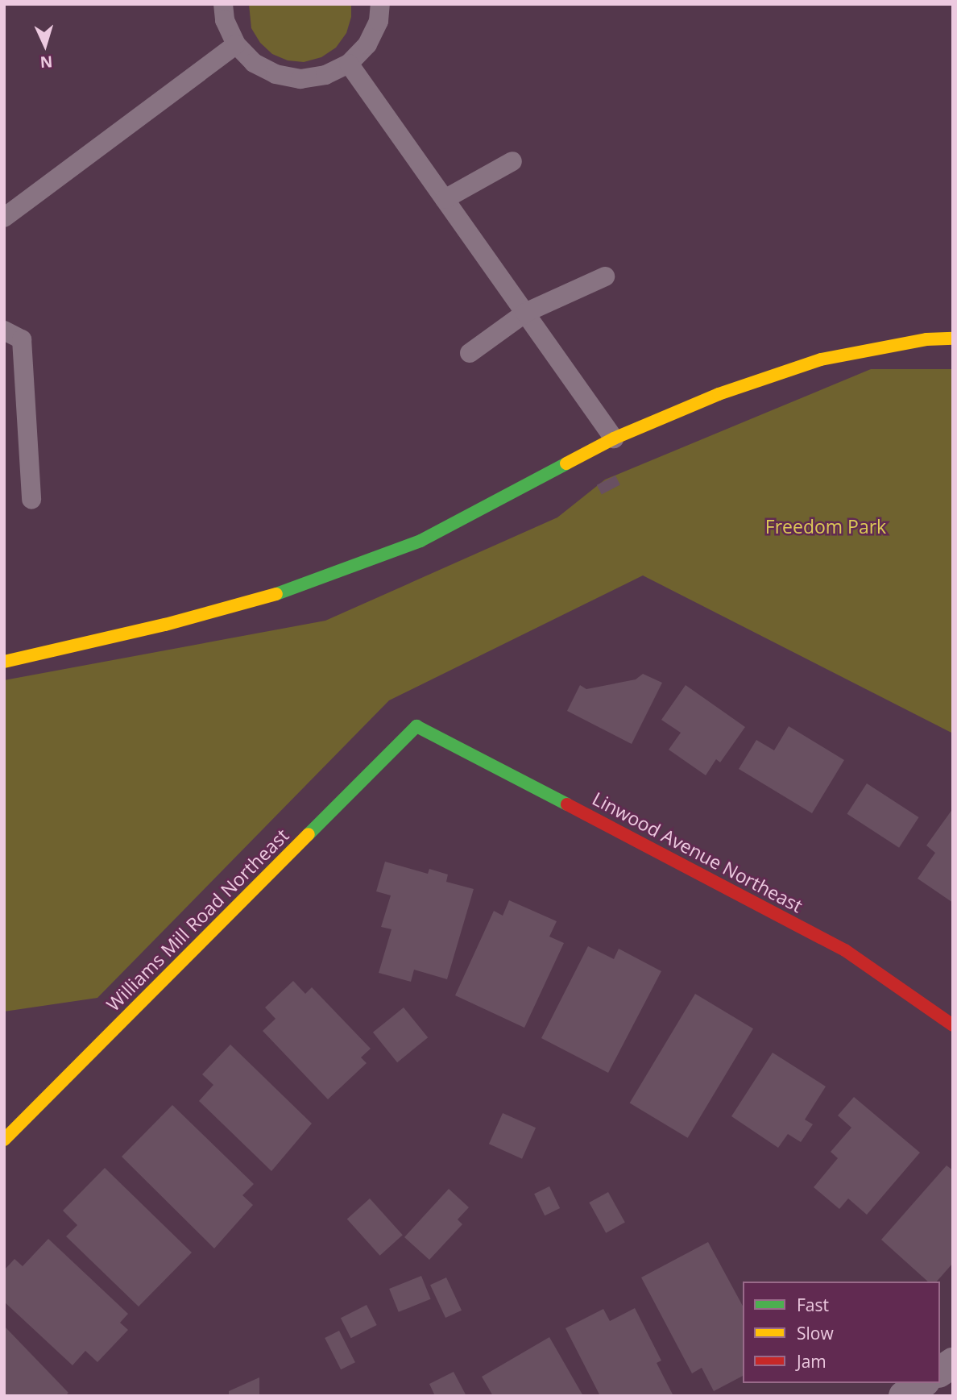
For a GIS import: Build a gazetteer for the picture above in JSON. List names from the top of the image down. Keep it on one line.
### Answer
{"streets":{"main road":["Linwood Avenue Northeast","Williams Mill Road Northeast"]},"crossings":[["Linwood Avenue Northeast","Williams Mill Road Northeast"]],"parks":["Freedom Park"],"legend":["Fast","Slow","Jam"],"north":"bottom"}
